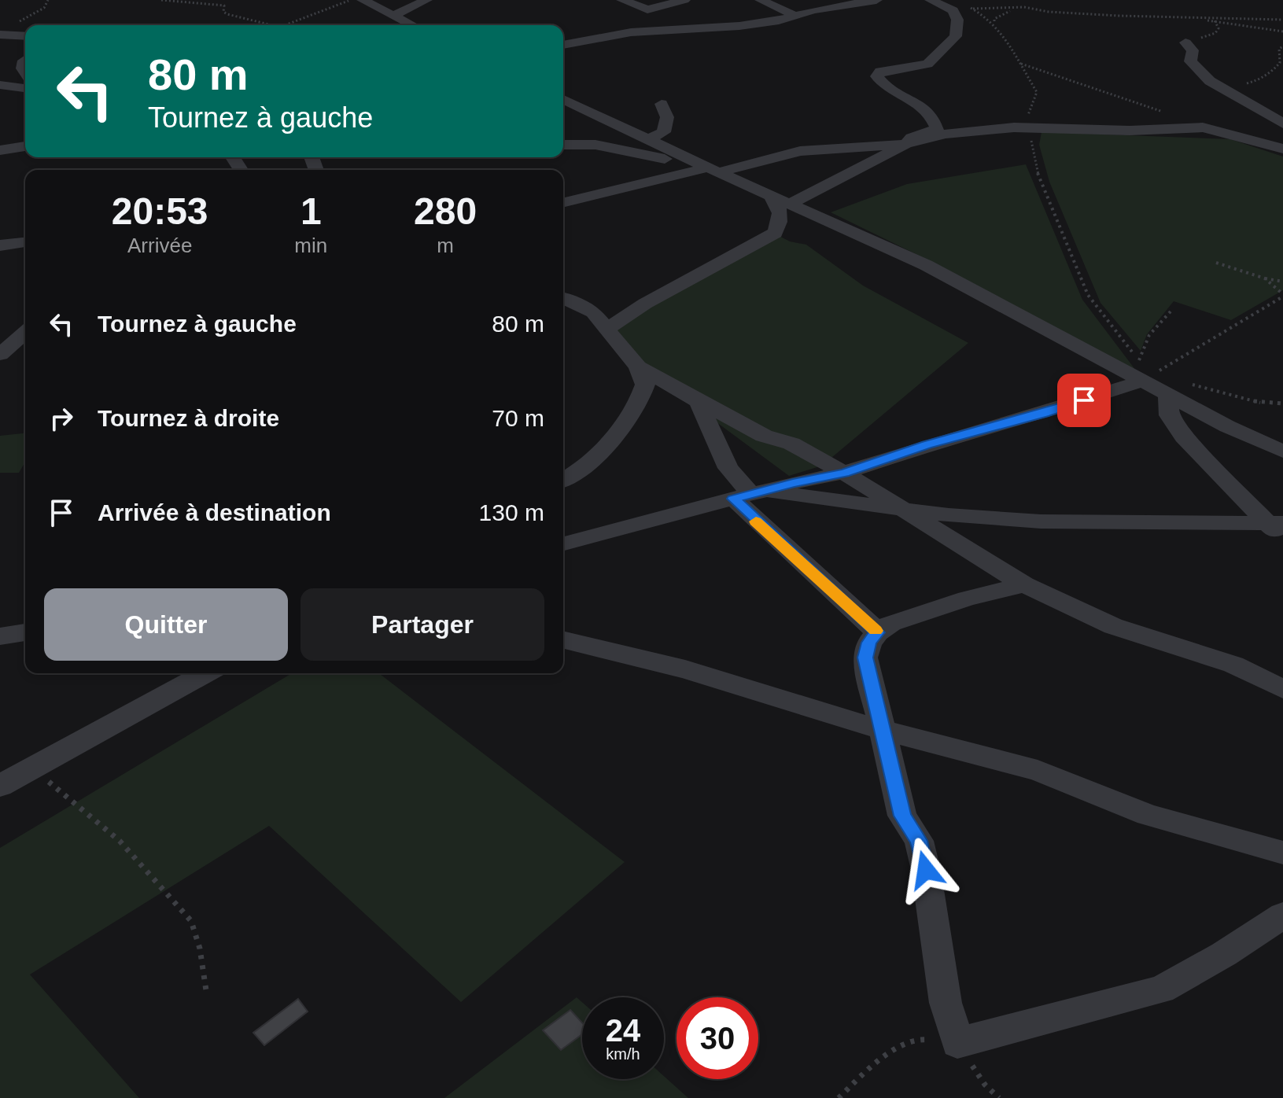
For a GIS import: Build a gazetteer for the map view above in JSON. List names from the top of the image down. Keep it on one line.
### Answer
{"page":{"turn":["80 m","Tournez à gauche"],"eta":["20:53","Arrivée","1","min","280","m"],"list":[{"name":"Tournez à gauche","value":"80 m"},{"name":"Tournez à droite","value":"70 m"},{"name":"Arrivée à destination","value":"130 m"}],"buttons":["Quitter","Partager"],"speed":"24 km/h","limit":"30"}}
